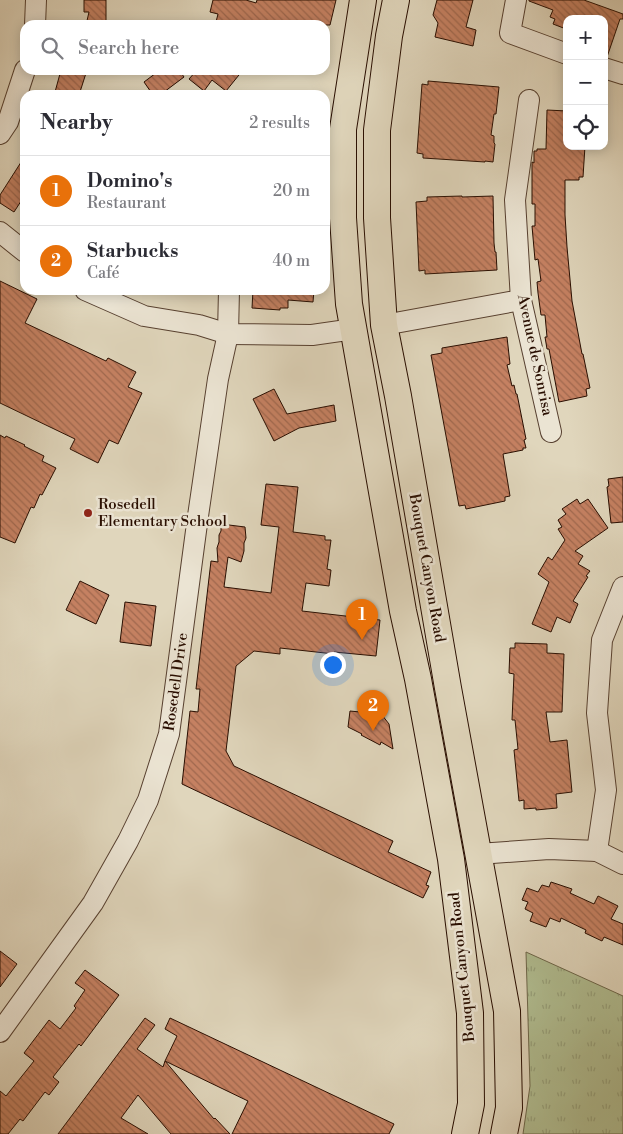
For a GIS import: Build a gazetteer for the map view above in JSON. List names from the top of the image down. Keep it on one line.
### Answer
{"streets":{"main road":["Bouquet Canyon Road"],"street":["Avenue de Sonrisa","Rosedell Drive"]},"places":["Rosedell Elementary School"],"page":{"map_buttons":["+","−"],"search":"Search here","heading":["Nearby","2 results"],"list":[{"mark":"1","name":"Domino's","note":"Restaurant","value":"20 m"},{"mark":"2","name":"Starbucks","note":"Café","value":"40 m"}],"pins":["1","2"]}}
